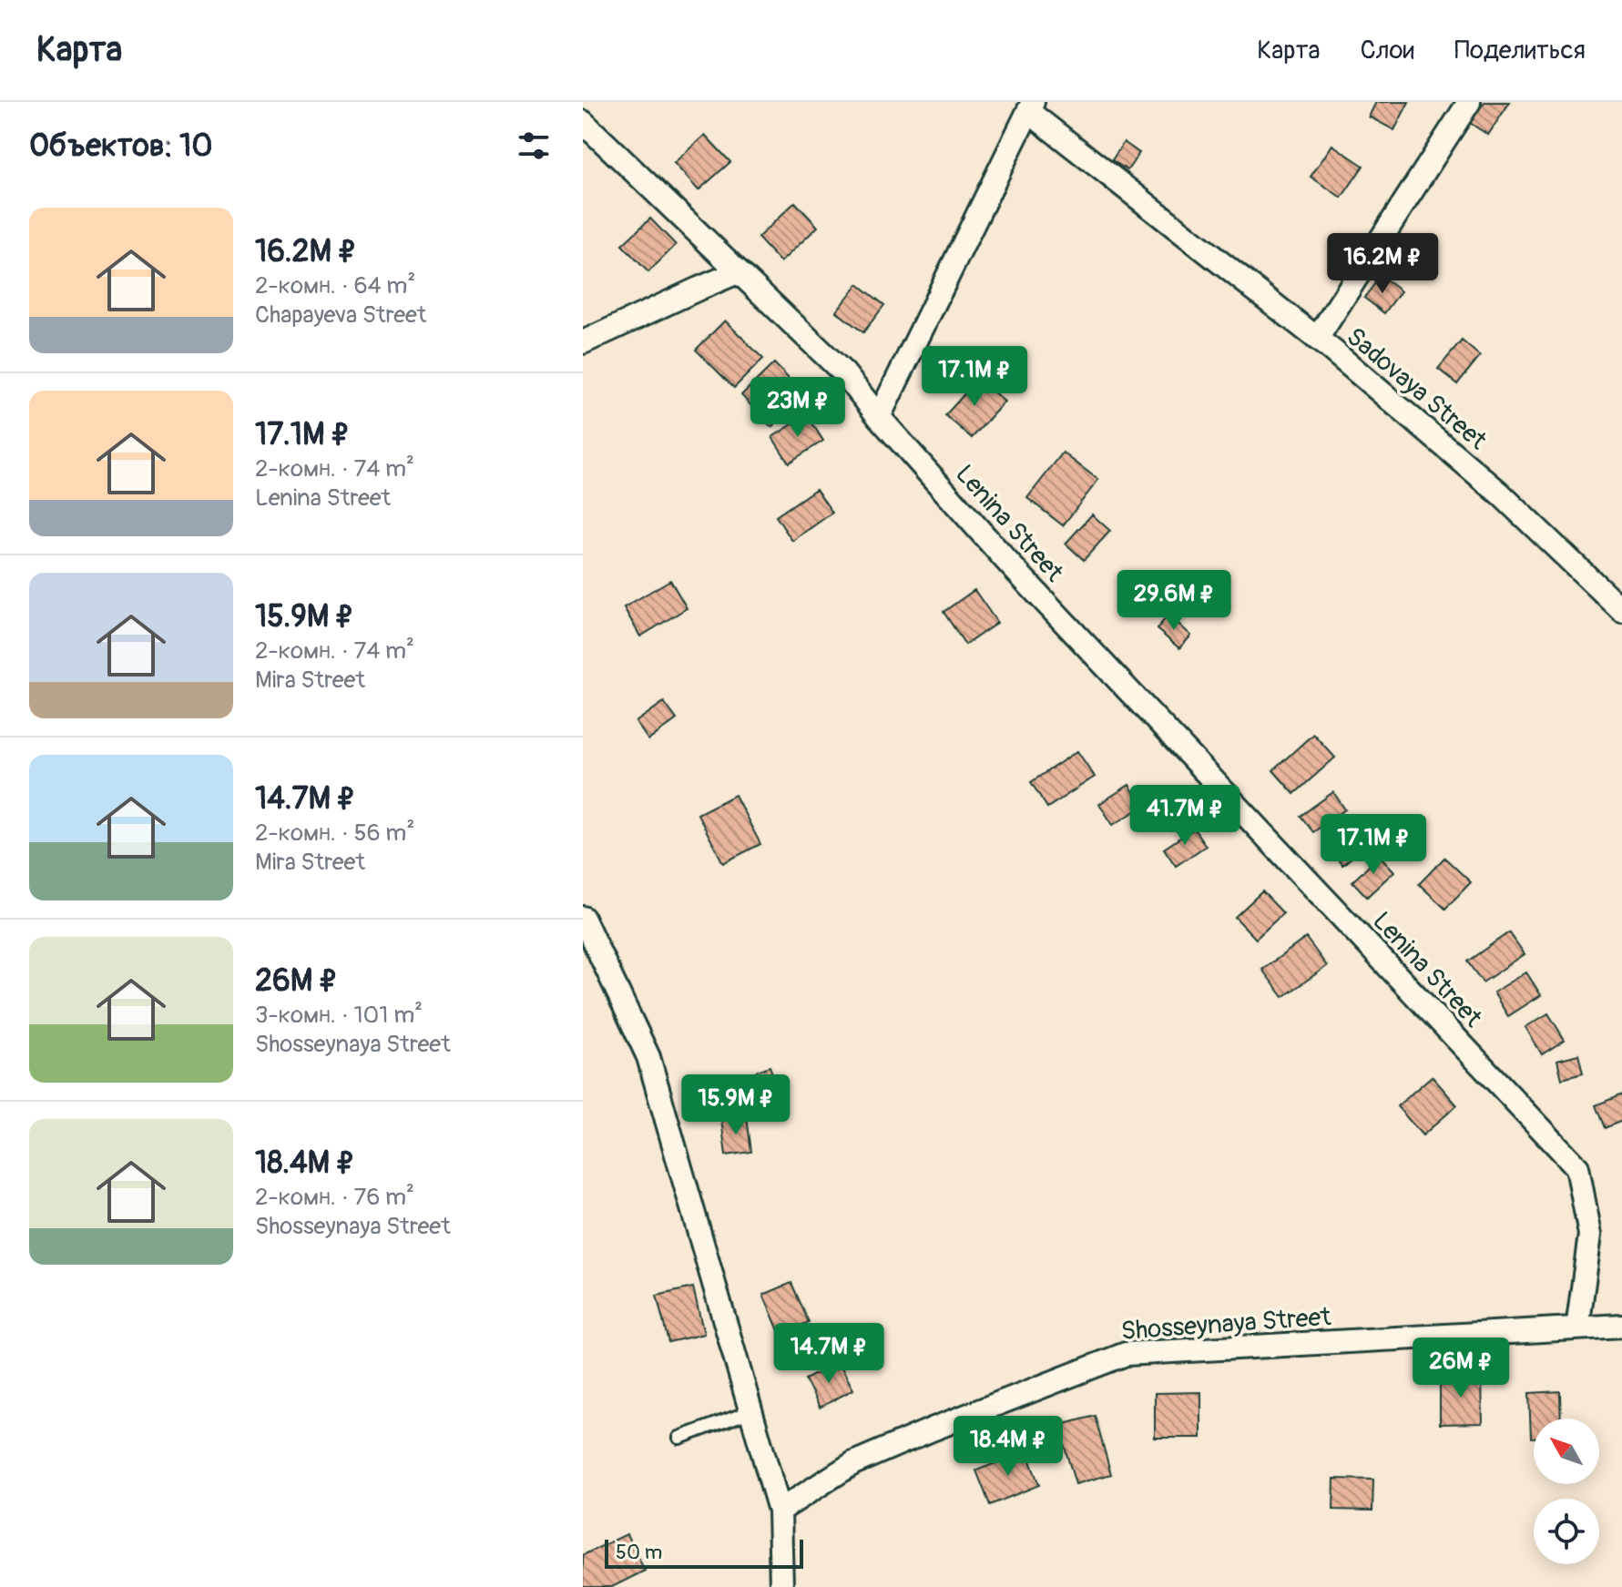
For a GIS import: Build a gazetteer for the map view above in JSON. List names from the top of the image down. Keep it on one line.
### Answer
{"streets":{"street":["Sadovaya Street","Lenina Street","Shosseynaya Street"]},"crossings":[["Lenina Street","Shosseynaya Street"]],"scale_bar":"50 m","north":"top left","page":{"header":"Карта","nav":["Карта","Слои","Поделиться"],"heading":"Объектов: 10","list":[{"name":"16.2M ₽","note":"2-комн. · 64 m² · Chapayeva Street"},{"name":"17.1M ₽","note":"2-комн. · 74 m² · Lenina Street"},{"name":"15.9M ₽","note":"2-комн. · 74 m² · Mira Street"},{"name":"14.7M ₽","note":"2-комн. · 56 m² · Mira Street"},{"name":"26M ₽","note":"3-комн. · 101 m² · Shosseynaya Street"},{"name":"18.4M ₽","note":"2-комн. · 76 m² · Shosseynaya Street"}],"price":["16.2M ₽","17.1M ₽","23M ₽","29.6M ₽","41.7M ₽","17.1M ₽","15.9M ₽","14.7M ₽","26M ₽","18.4M ₽"],"scale":"50 m"}}
